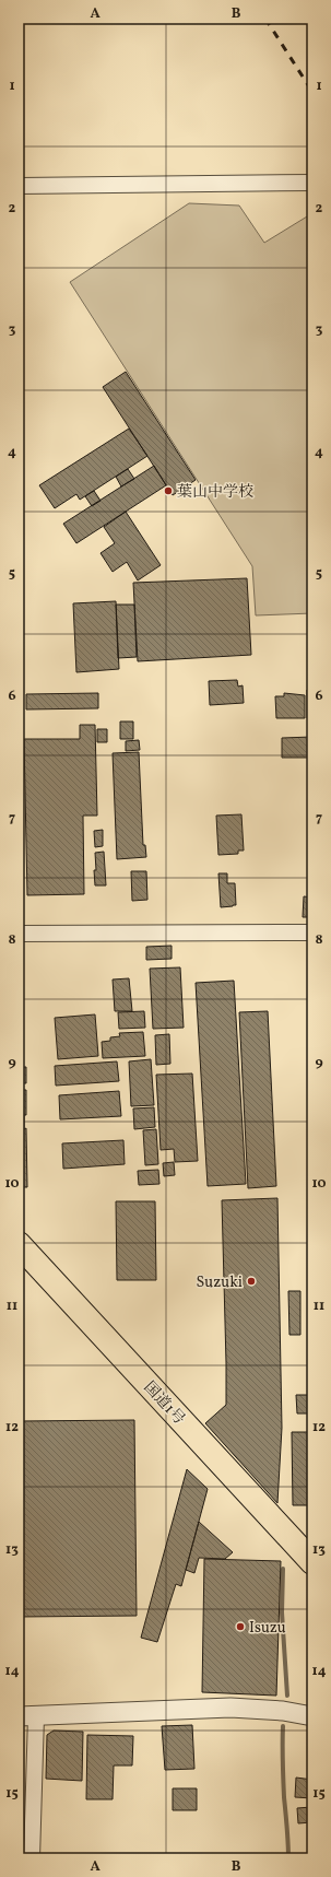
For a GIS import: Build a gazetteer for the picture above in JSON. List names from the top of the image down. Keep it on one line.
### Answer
{"streets":{"highway":["国道1号"]},"places":["葉山中学校","Suzuki","Isuzu"],"grid":{"columns":["A","B"],"rows":["1","2","3","4","5","6","7","8","9","10","11","12","13","14","15"]}}
